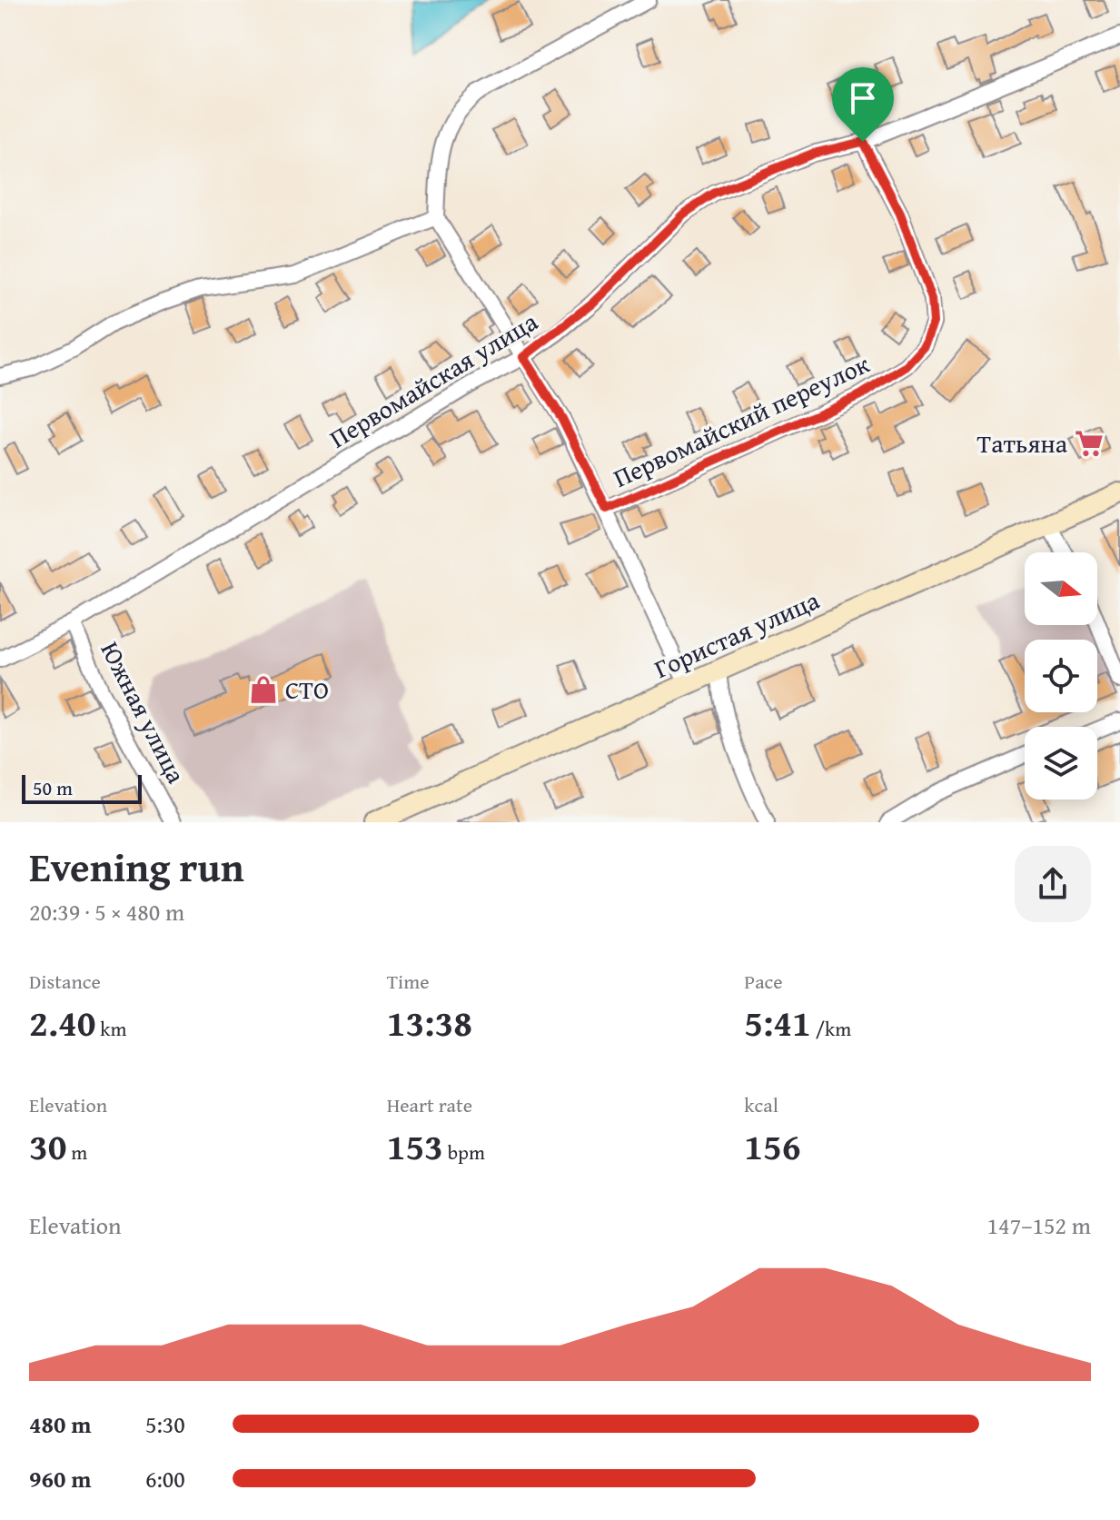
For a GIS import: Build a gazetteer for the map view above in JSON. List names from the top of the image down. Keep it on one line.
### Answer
{"streets":{"street":["Первомайская улица","Первомайский переулок","Гористая улица","Южная улица"]},"crossings":[["Первомайская улица","Первомайский переулок"],["Первомайская улица","Южная улица"]],"places":{"supermarket":["Татьяна"],"shop":["СТО"]},"scale_bar":"50 m","north":"right","page":{"scale":"50 m","heading":["Evening run","20:39 · 5 × 480 m"],"stats":[["Distance","2.40 km"],["Time","13:38"],["Pace","5:41 /km"],["Elevation","30 m"],["Heart rate","153 bpm"],["kcal","156"]],"chart":["Elevation","147–152 m"],"list":[{"name":"480 m","note":"5:30"},{"name":"960 m","note":"6:00"}]}}
